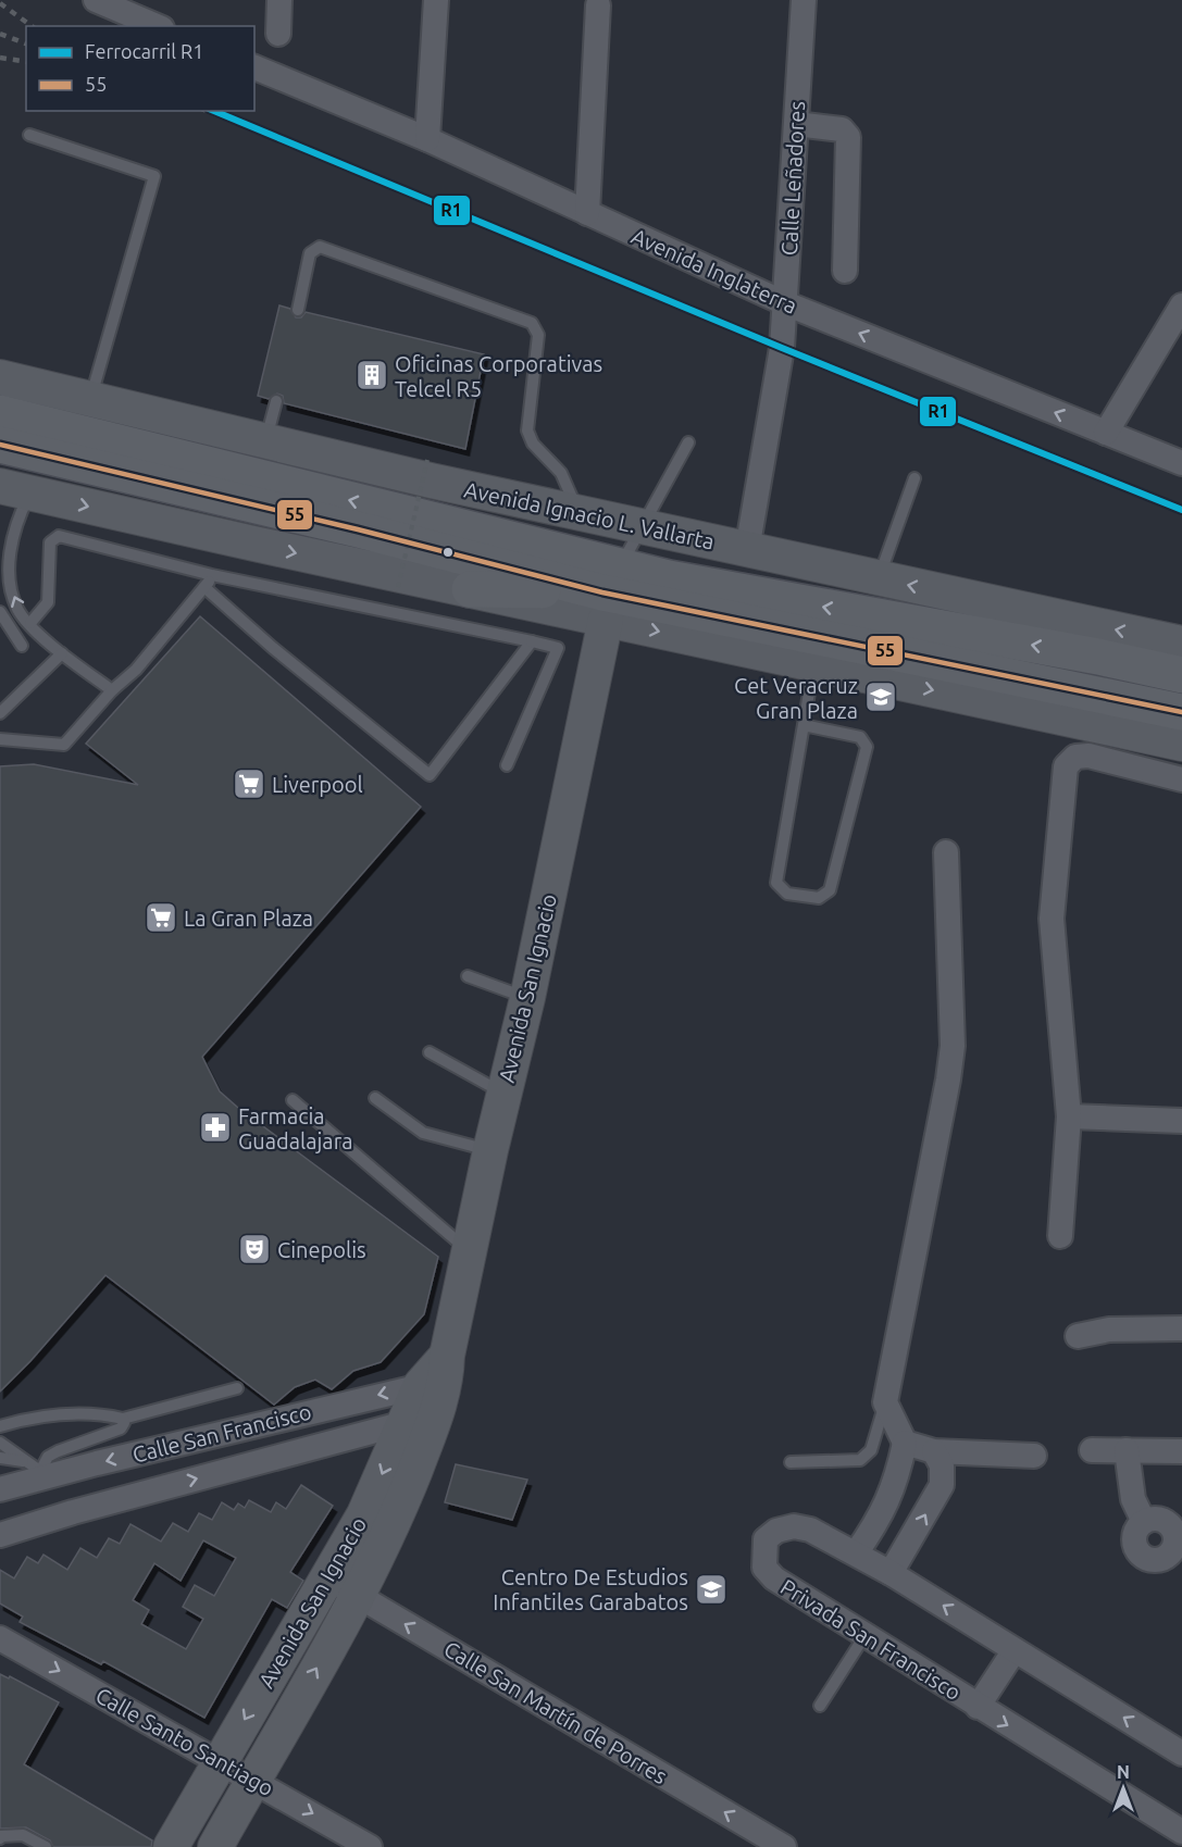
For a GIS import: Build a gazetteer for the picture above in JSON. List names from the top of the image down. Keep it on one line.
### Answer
{"streets":{"main road":["Avenida Ignacio L. Vallarta","Avenida San Ignacio"],"street":["Calle Leñadores","Avenida Inglaterra","Calle San Francisco","Privada San Francisco","Calle San Martín de Porres","Calle Santo Santiago"]},"crossings":[["Calle Leñadores","Avenida Inglaterra"],["Calle Leñadores","Avenida Ignacio L. Vallarta"],["Avenida Ignacio L. Vallarta","Avenida San Ignacio"],["Avenida San Ignacio","Calle San Francisco"],["Avenida San Ignacio","Calle San Martín de Porres"],["Avenida San Ignacio","Calle Santo Santiago"]],"one_way":["Calle San Martín de Porres","Calle Santo Santiago"],"places":{"building":["Oficinas Corporativas Telcel R5"],"school or university":["Cet Veracruz Gran Plaza","Centro De Estudios Infantiles Garabatos"],"supermarket":["Liverpool","La Gran Plaza"],"pharmacy":["Farmacia Guadalajara"],"theatre":["Cinepolis"]},"lines":["rail line R1","transit line 55"],"legend":["Ferrocarril R1","55"],"north":"top"}
